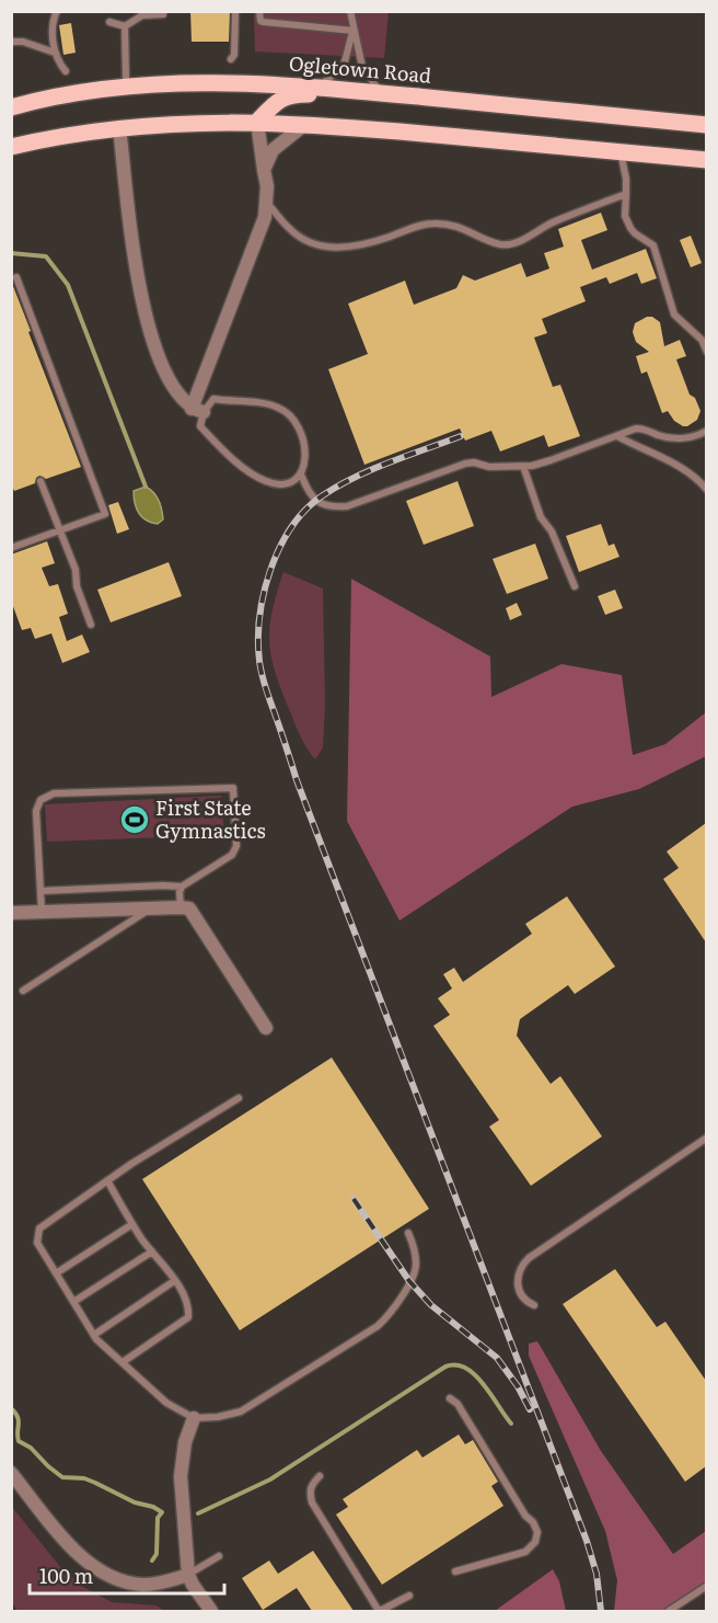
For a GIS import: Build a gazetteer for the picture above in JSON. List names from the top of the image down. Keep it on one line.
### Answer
{"streets":{"main road":["Ogletown Road"]},"places":{"sports":["First State Gymnastics"]},"scale_bar":"100 m"}
